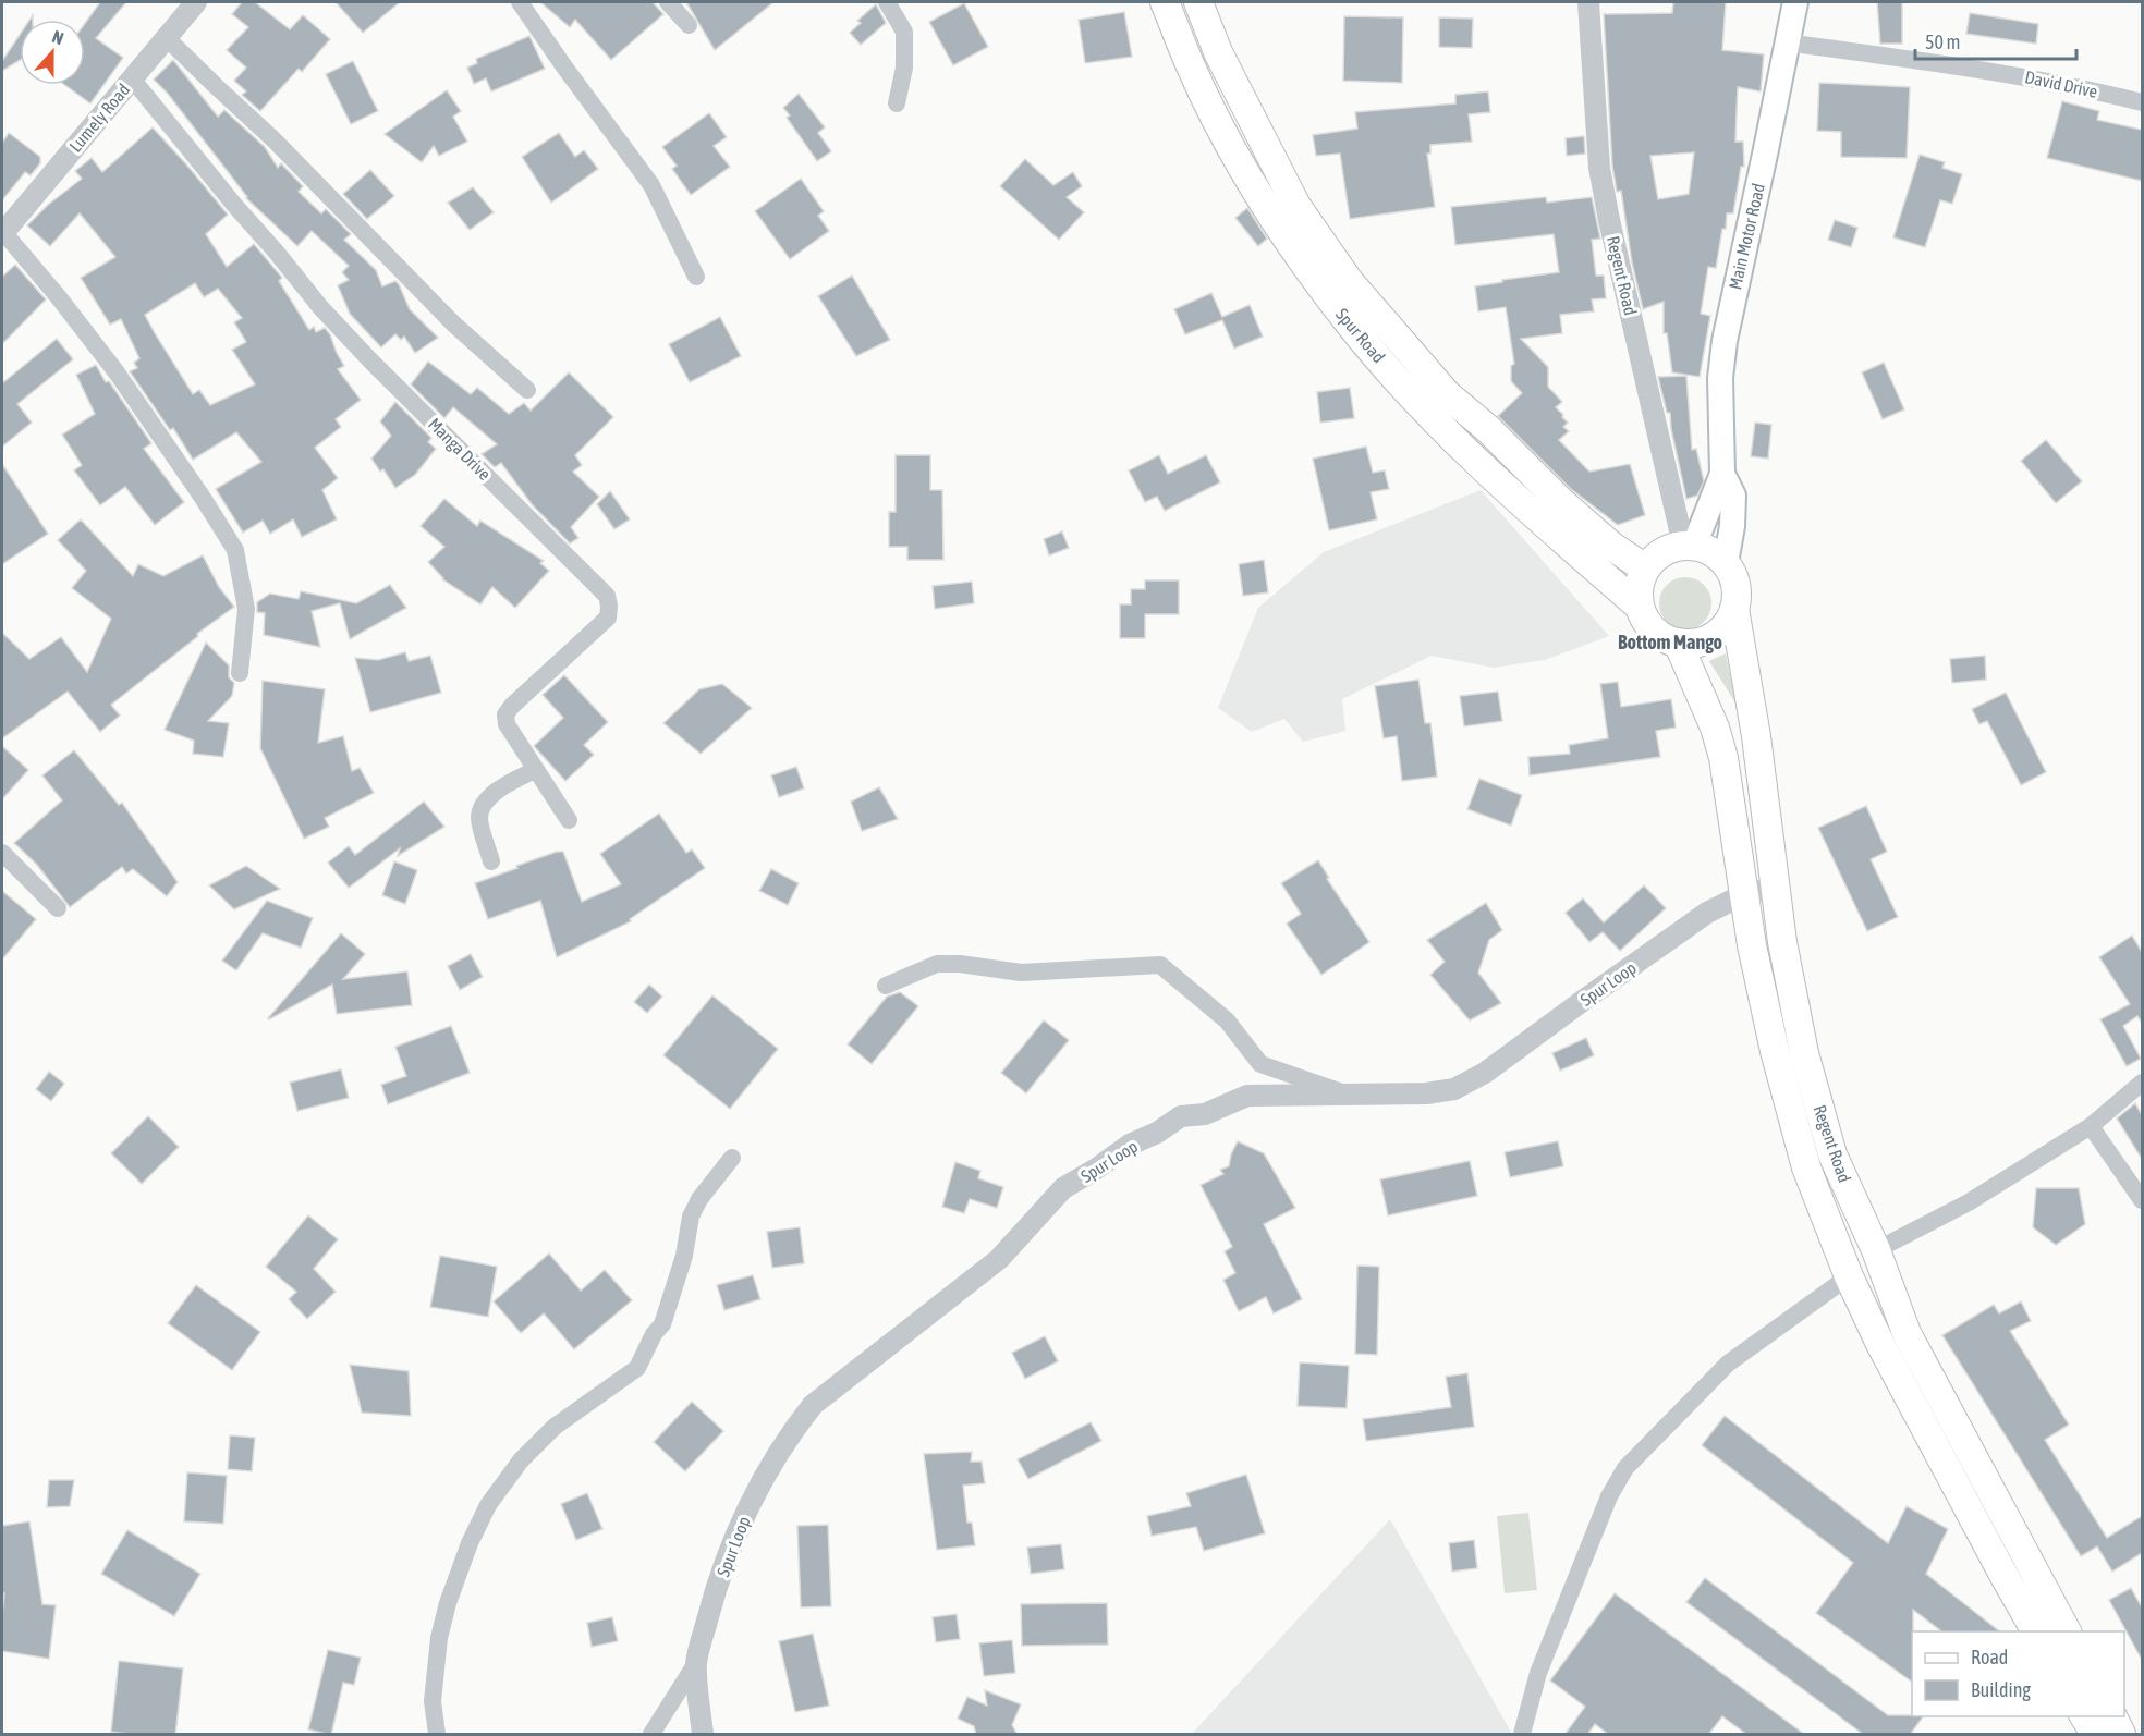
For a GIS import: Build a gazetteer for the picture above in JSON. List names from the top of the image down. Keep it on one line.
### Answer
{"streets":{"main road":["Main Motor Road","Regent Road","Spur Road"],"street":["David Drive","Lumely Road","Manga Drive","Spur Loop"]},"crossings":[["David Drive","Main Motor Road"],["Lumely Road","Manga Drive"],["Main Motor Road","Regent Road"],["Main Motor Road","Spur Road"],["Regent Road","Spur Road"],["Regent Road","Spur Loop"]],"districts":["Bottom Mango"],"legend":["Road","Building"],"scale_bar":"50 m","north":"top"}
